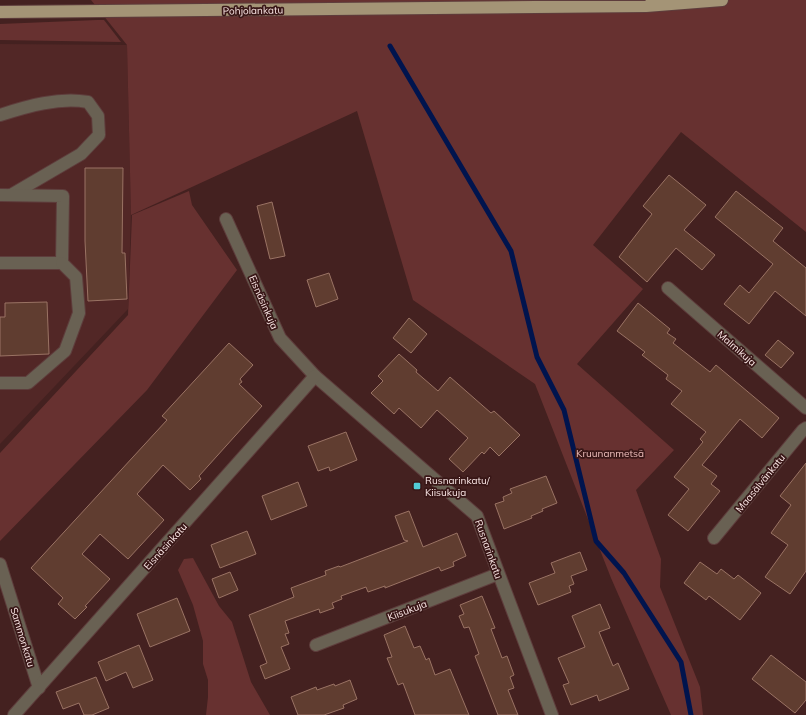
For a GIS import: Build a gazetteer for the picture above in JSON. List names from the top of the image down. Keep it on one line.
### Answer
{"streets":{"main road":["Pohjolankatu"],"street":["Eisnäsinkuja","Malmikuja","Maasälvänkatu","Eisnäsinkatu","Rusnarinkatu","Kiisukuja","Sammonkatu"]},"crossings":[["Eisnäsinkuja","Eisnäsinkatu"],["Eisnäsinkuja","Rusnarinkatu"],["Eisnäsinkatu","Rusnarinkatu"],["Eisnäsinkatu","Sammonkatu"],["Rusnarinkatu","Kiisukuja"]],"parks":["Kruunanmetsä"],"places":{"transit":["Rusnarinkatu/ Kiisukuja"]}}
